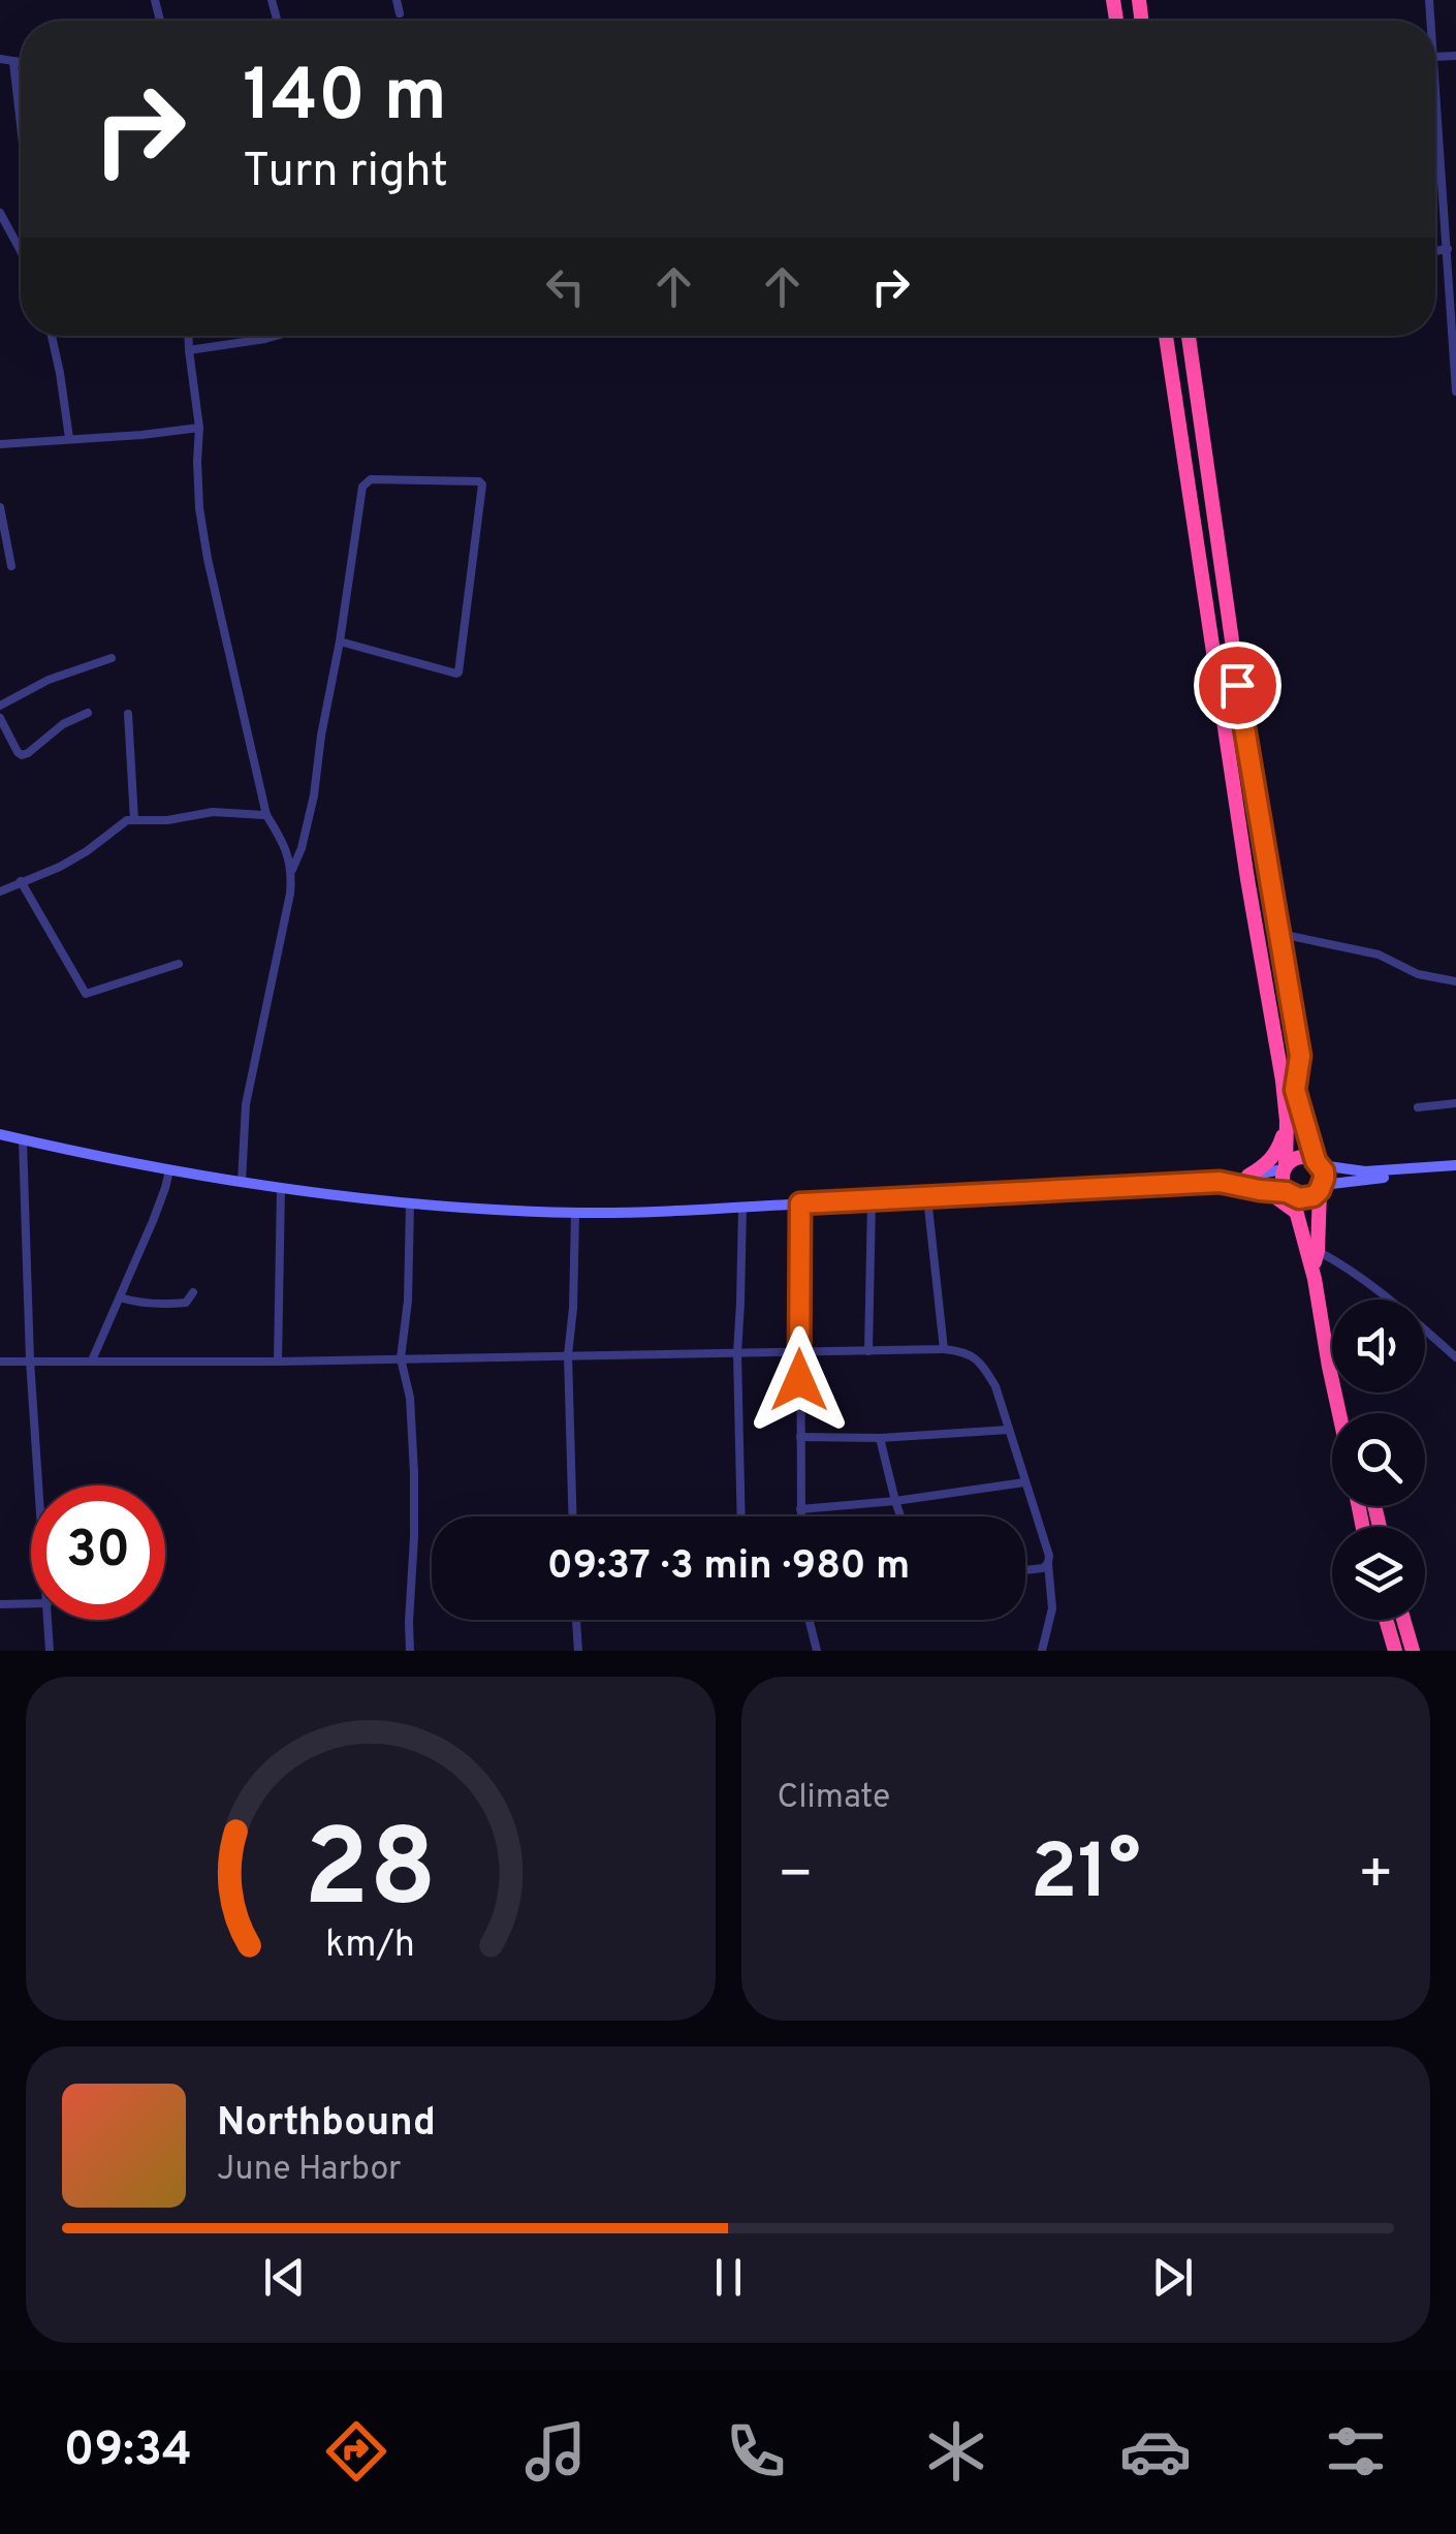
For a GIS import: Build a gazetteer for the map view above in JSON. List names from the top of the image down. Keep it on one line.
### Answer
{"page":{"turn":["140 m","Turn right"],"limit":"30","trip":"09:37 · 3 min · 980 m","tile":"Climate","heat":["−","21°","+"],"song":["Northbound","June Harbor"],"tabs":"09:34","gauge":["28","km/h"]}}
